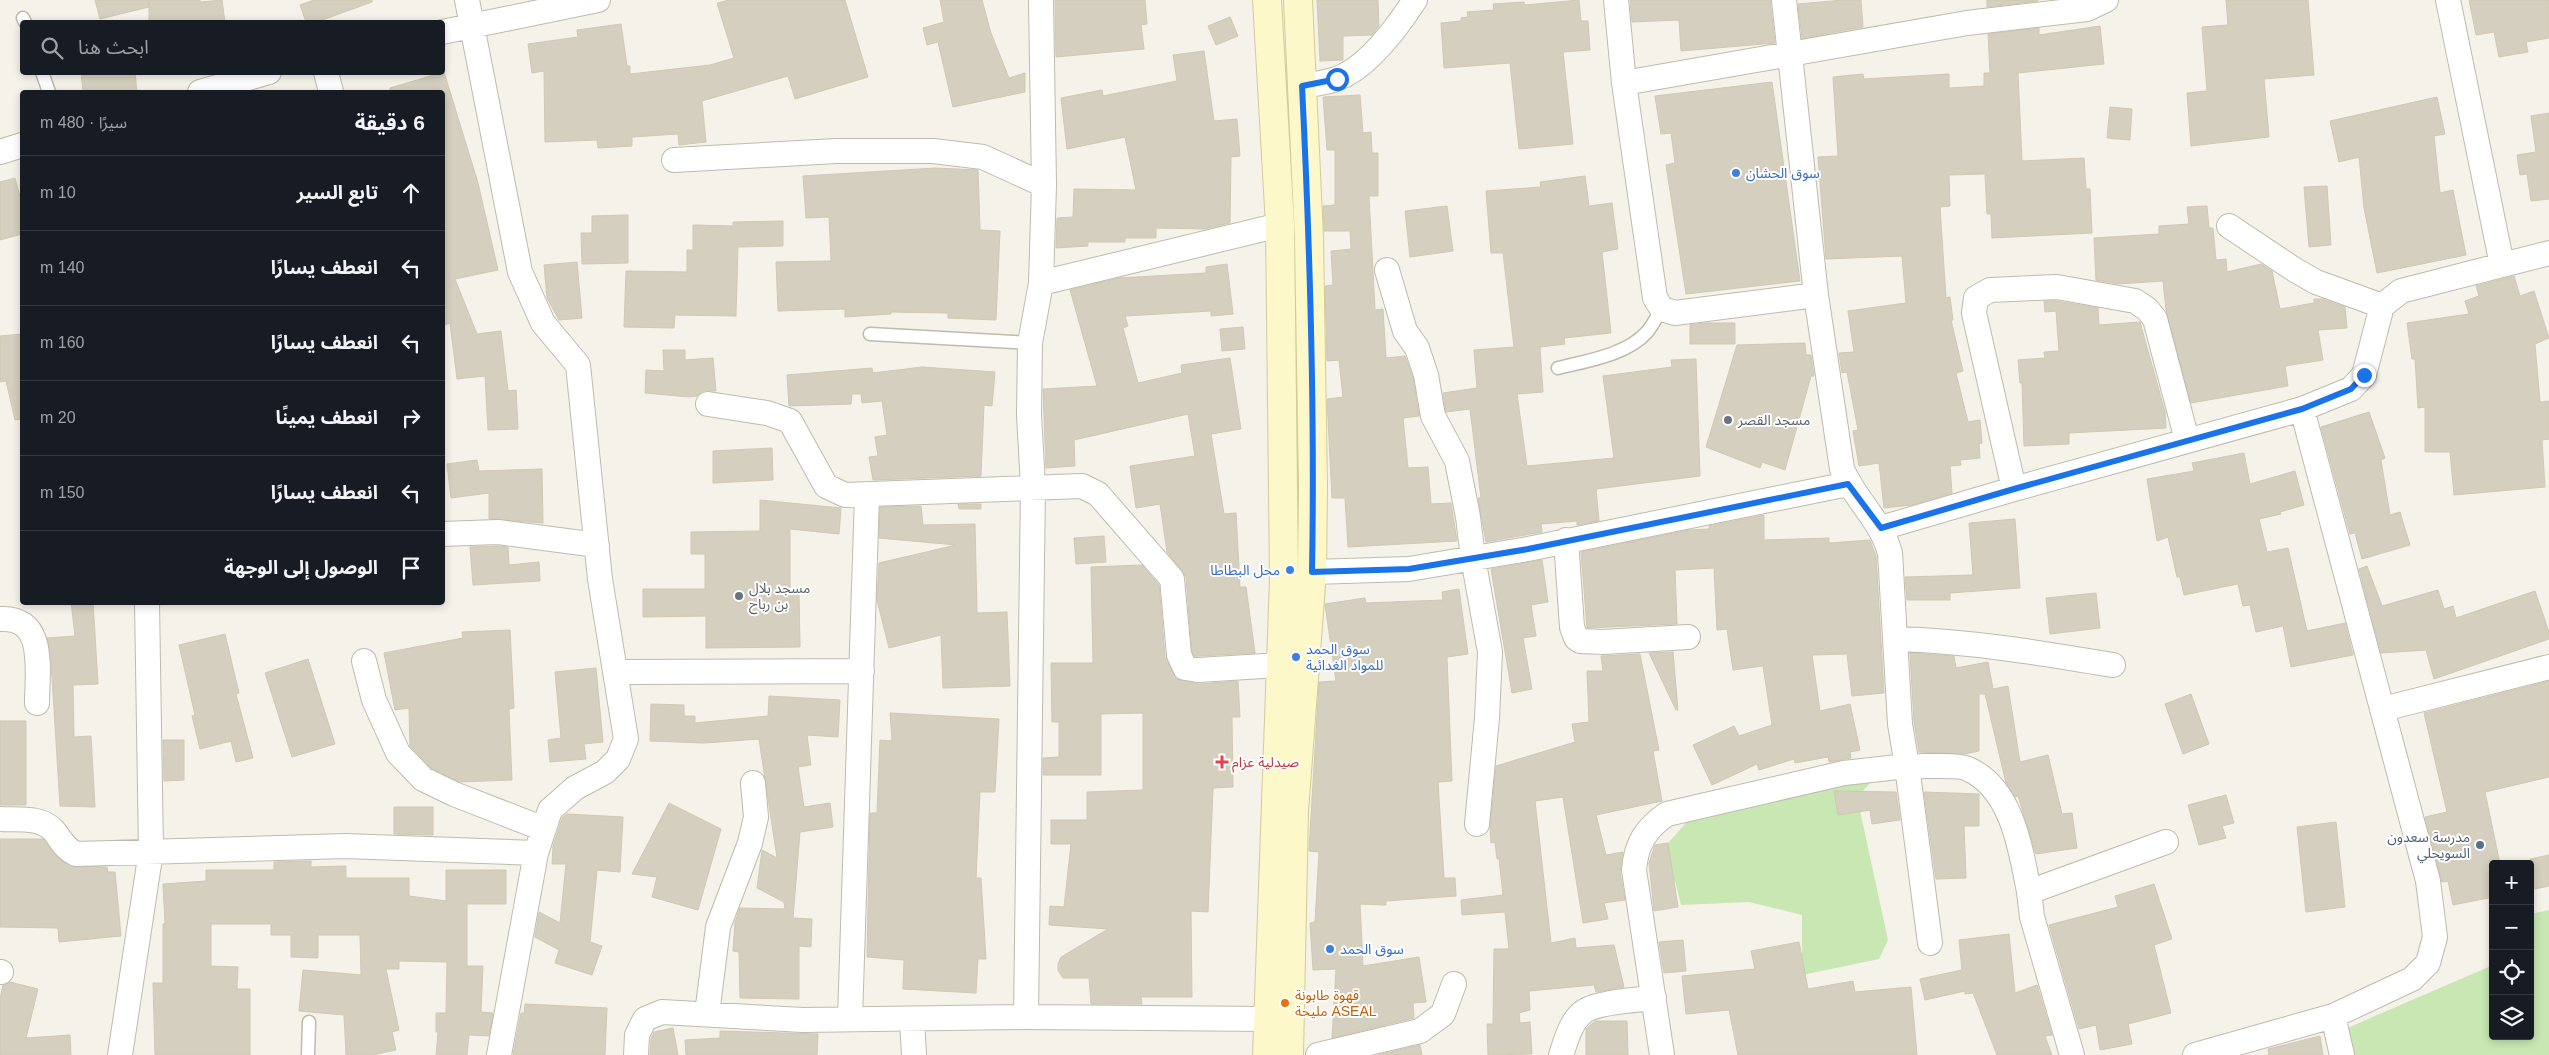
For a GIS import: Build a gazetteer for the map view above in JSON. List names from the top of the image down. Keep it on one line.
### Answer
{"places":{"other":["سوق الحشان","مسجد القصر","محل البطاطا","مسجد بلال بن رباح","سوق الحمد للمواد الغدائية","مدرسة سعدون السويحلي","سوق الحمد","قهوة طابونة مليحة ASEAL"],"health":["صيدلية عزام"]},"page":{"search":"ابحث هنا","heading":["6 دقيقة","سيرًا · 480 m"],"list":[["تابع السير","10 m"],["انعطف يسارًا","140 m"],["انعطف يسارًا","160 m"],["انعطف يمينًا","20 m"],["انعطف يسارًا","150 m"],"الوصول إلى الوجهة"],"map_buttons":["+","−"]}}
